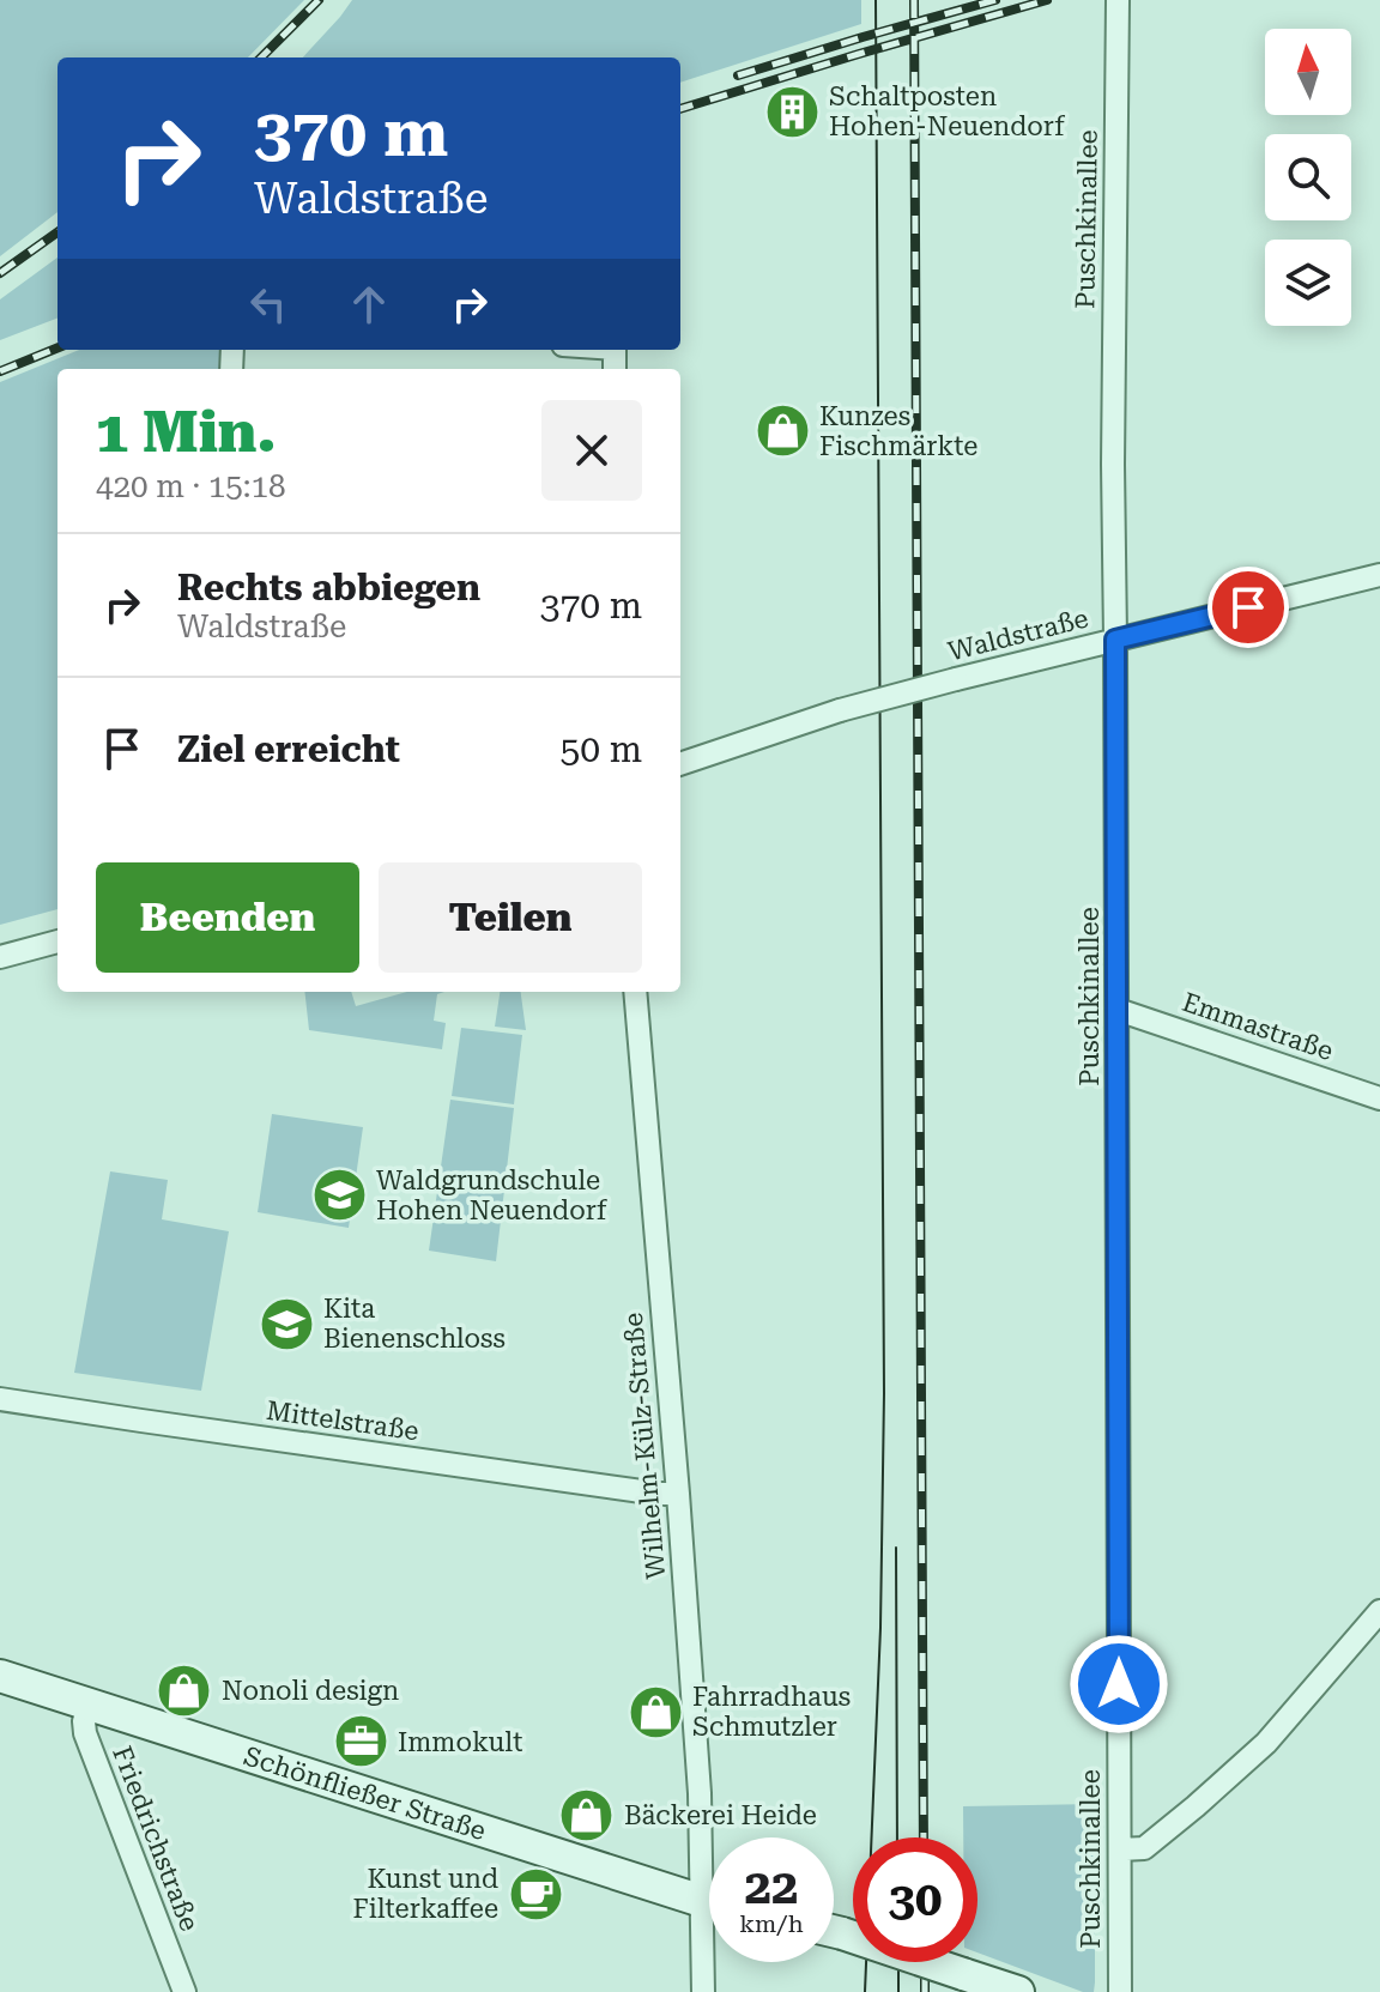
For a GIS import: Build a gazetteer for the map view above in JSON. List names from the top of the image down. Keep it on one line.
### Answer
{"streets":{"main road":["Schönfließer Straße"],"street":["Puschkinallee","Waldstraße","Emmastraße","Mittelstraße","Wilhelm-Külz-Straße","Friedrichstraße"]},"crossings":[["Puschkinallee","Waldstraße"],["Puschkinallee","Emmastraße"],["Mittelstraße","Wilhelm-Külz-Straße"],["Schönfließer Straße","Friedrichstraße"]],"places":{"building":["Schaltposten Hohen-Neuendorf"],"shop":["Kunzes Fischmärkte","Nonoli design","Fahrradhaus Schmutzler","Bäckerei Heide"],"school or university":["Waldgrundschule Hohen Neuendorf","Kita Bienenschloss"],"office":["Immokult"],"cafe":["Kunst und Filterkaffee"]},"north":"top","page":{"turn":["370 m","Waldstraße"],"heading":["1 Min.","420 m · 15:18"],"list":[{"name":"Rechts abbiegen","note":"Waldstraße","value":"370 m"},{"name":"Ziel erreicht","value":"50 m"}],"buttons":["Beenden","Teilen"],"speed":"22 km/h","limit":"30"}}
